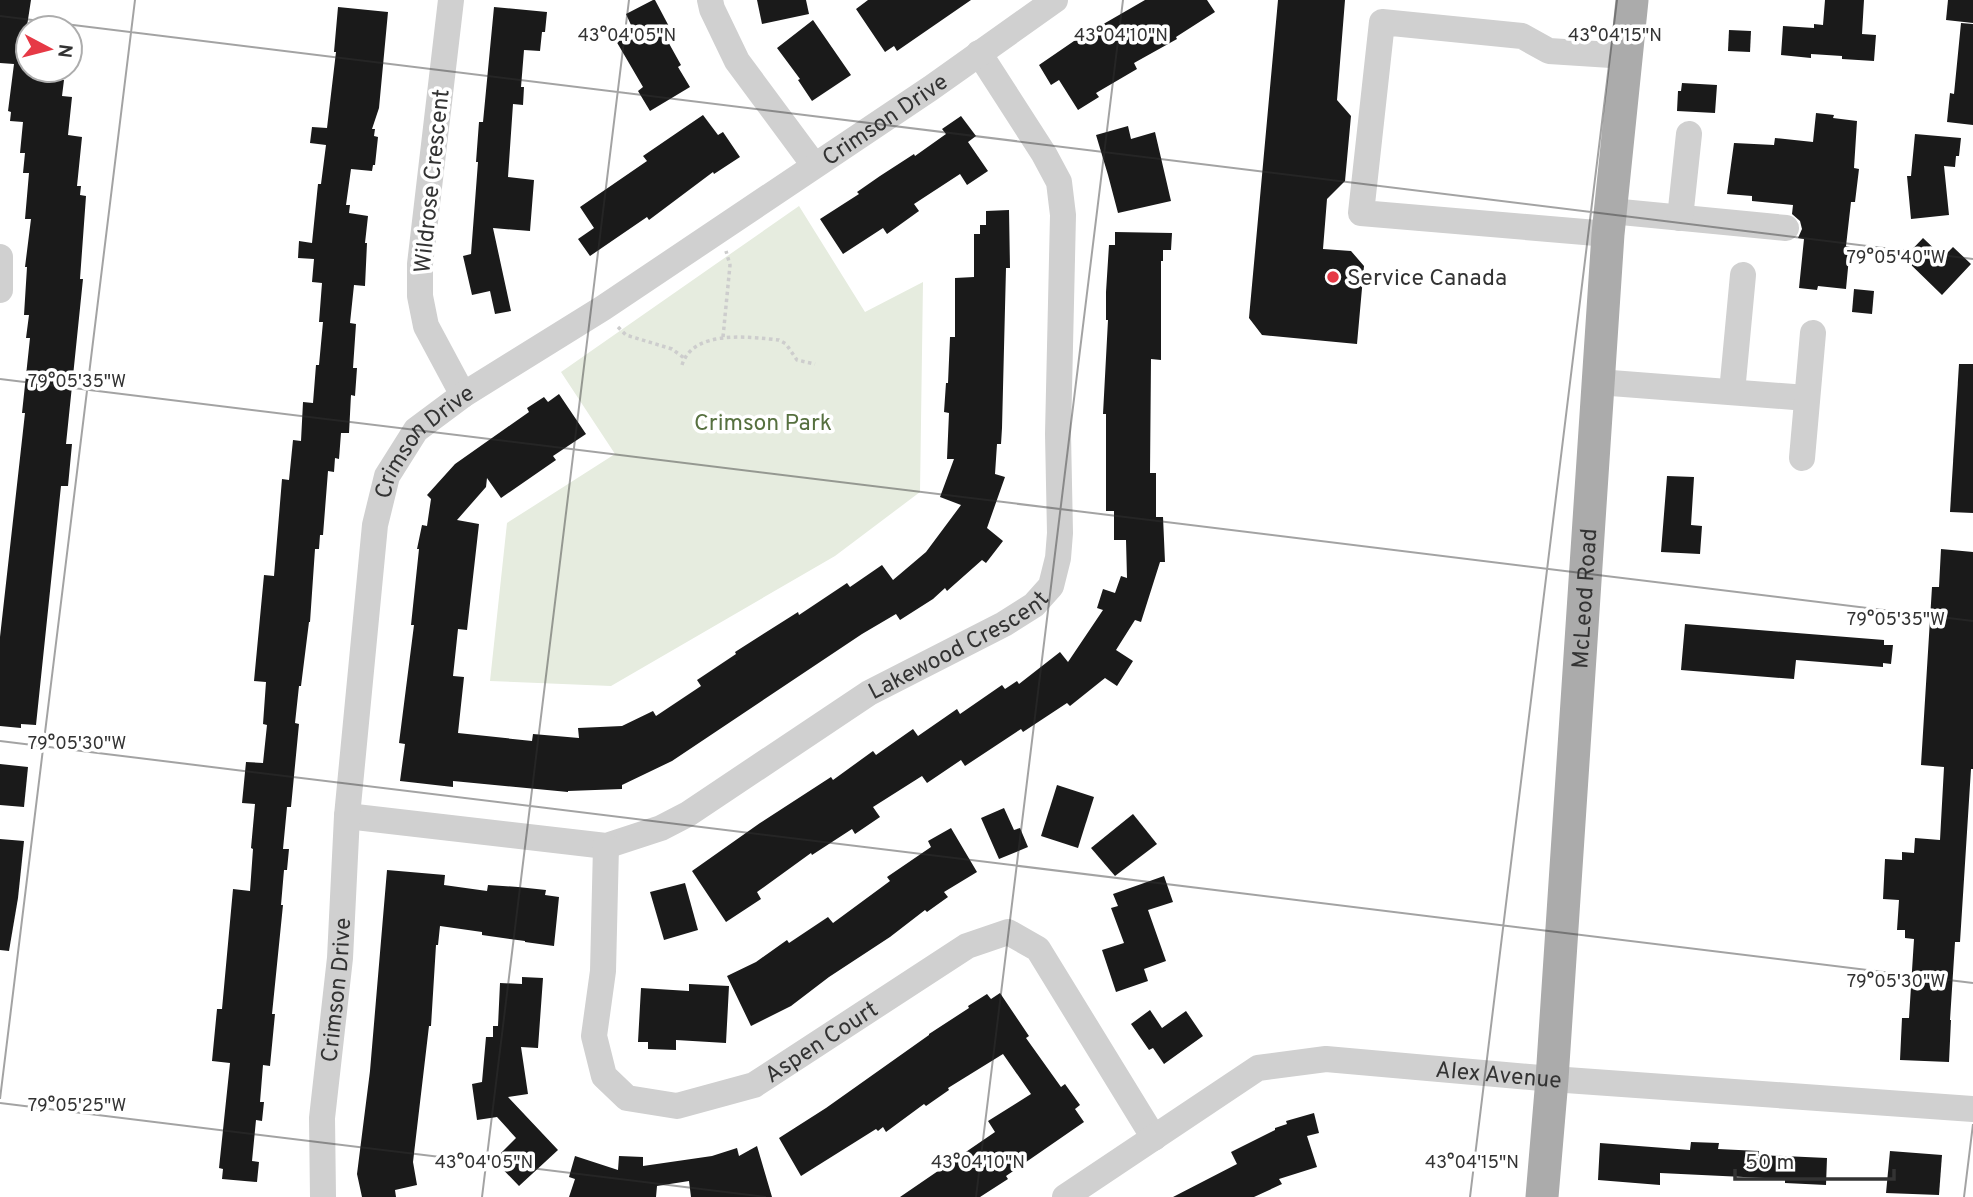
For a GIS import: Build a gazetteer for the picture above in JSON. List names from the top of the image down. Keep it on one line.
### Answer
{"streets":{"main road":["McLeod Road"],"street":["Crimson Drive","Wildrose Crescent","Lakewood Crescent","Aspen Court","Alex Avenue"]},"crossings":[["Crimson Drive","Wildrose Crescent"],["Crimson Drive","Lakewood Crescent"],["McLeod Road","Alex Avenue"],["Lakewood Crescent","Aspen Court"],["Aspen Court","Alex Avenue"]],"parks":["Crimson Park"],"places":["Service Canada"],"scale_bar":"50 m","north":"right","coordinates":["43°04'05\"N","43°04'10\"N","43°04'15\"N","79°05'40\"W","79°05'35\"W","79°05'30\"W","79°05'25\"W"]}
